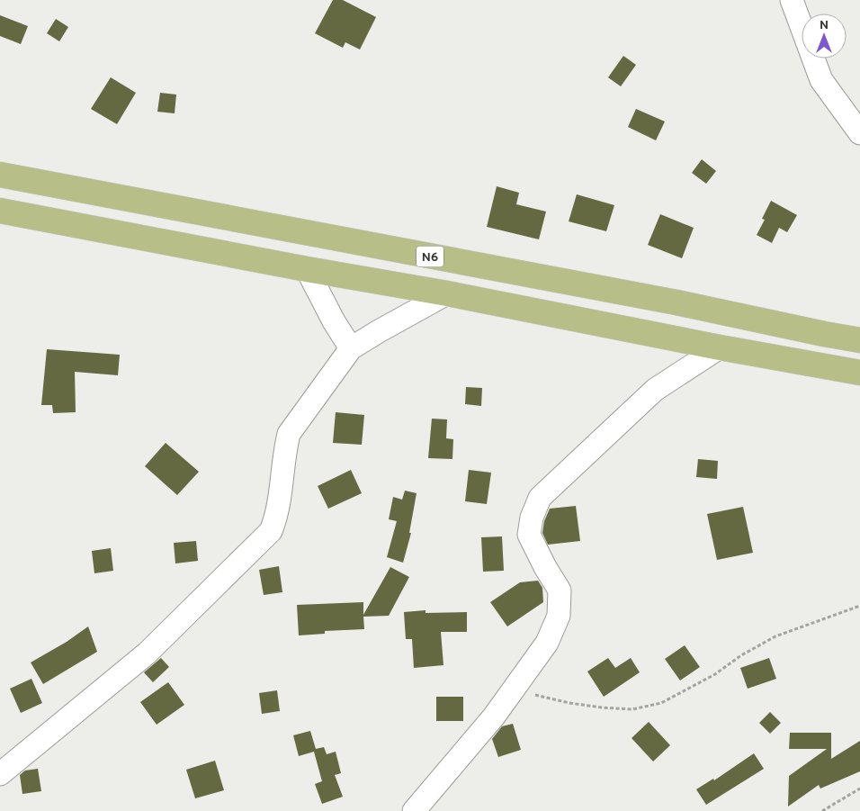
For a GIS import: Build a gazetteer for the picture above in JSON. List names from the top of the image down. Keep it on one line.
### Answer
{"streets":{"highway":["N6"]},"north":"top"}
